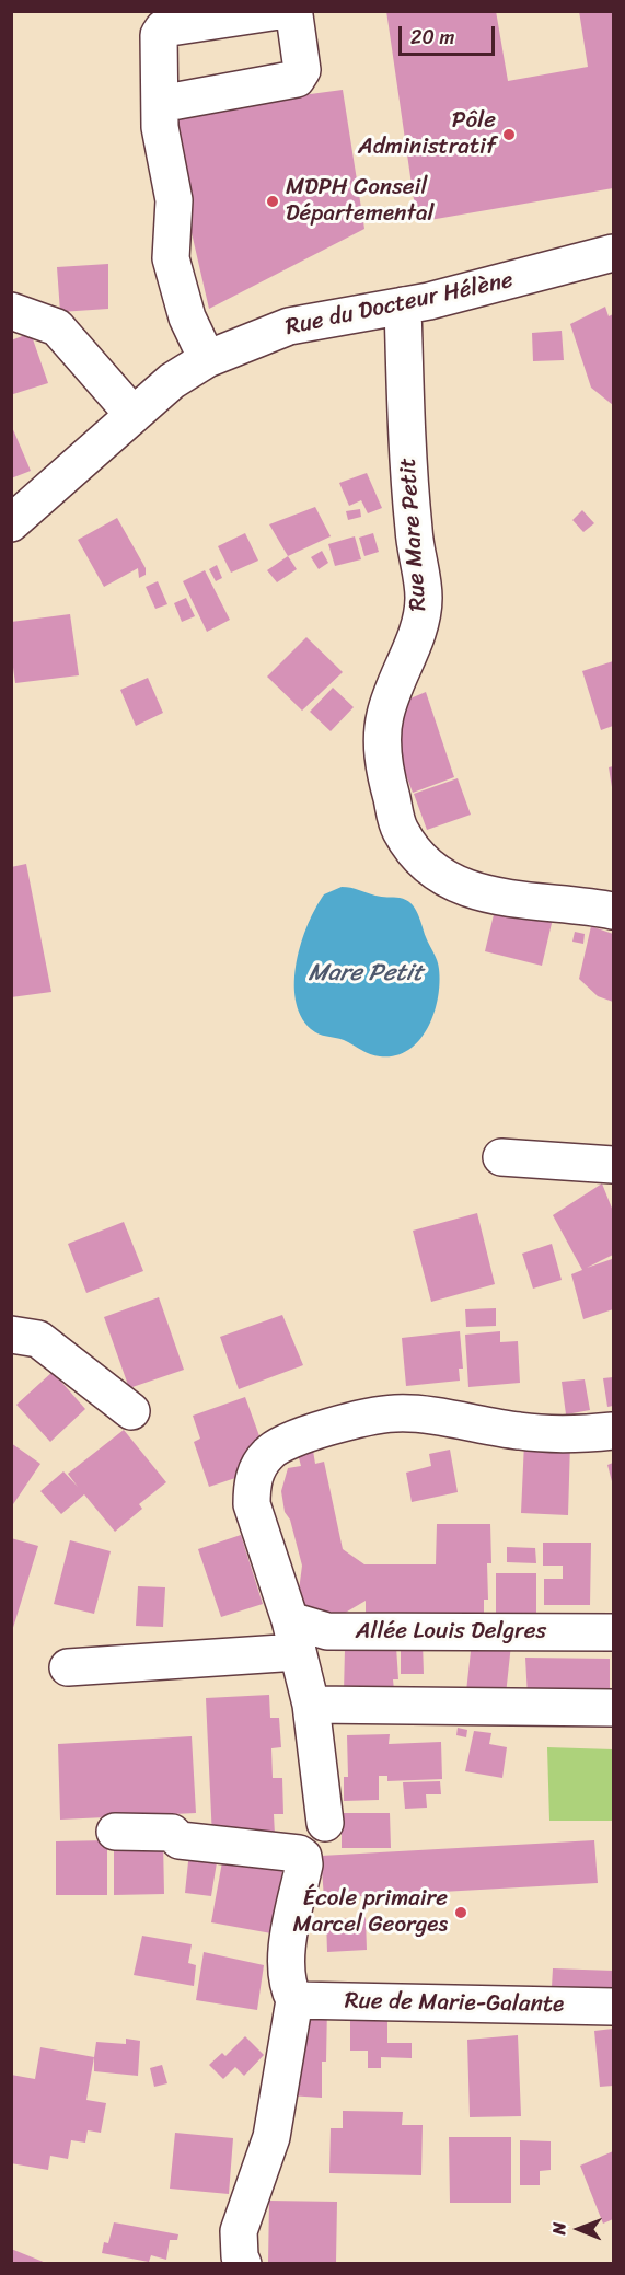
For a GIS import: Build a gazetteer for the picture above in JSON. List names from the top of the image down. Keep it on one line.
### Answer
{"streets":{"street":["Rue du Docteur Hélène","Rue Mare Petit","Allée Louis Delgres","Rue de Marie-Galante"]},"crossings":[["Rue du Docteur Hélène","Rue Mare Petit"]],"water":["Mare Petit"],"places":["Pôle Administratif","MDPH Conseil Départemental","École primaire Marcel Georges"],"scale_bar":"20 m","north":"left"}
